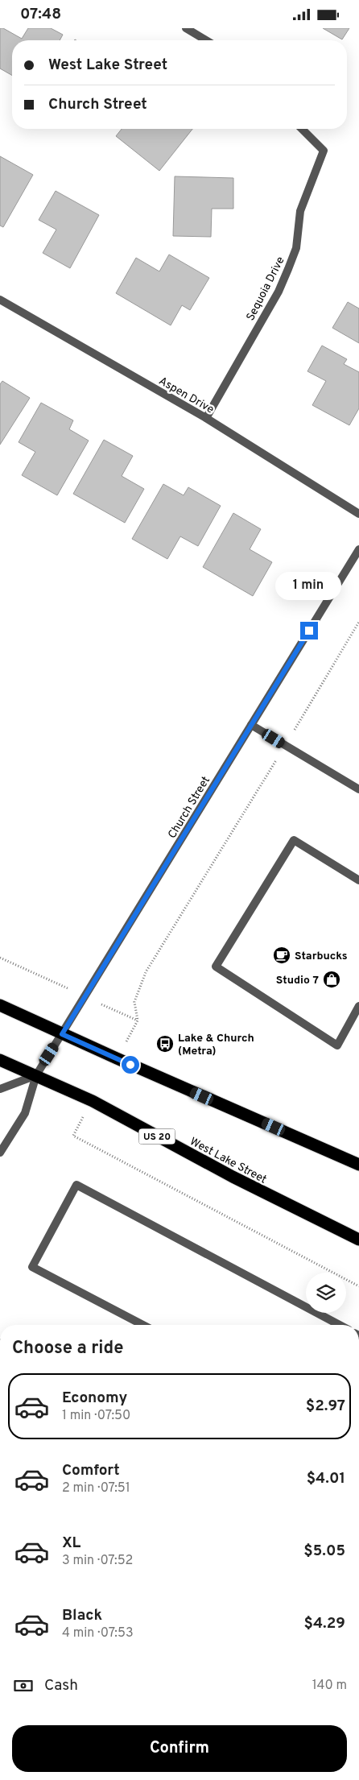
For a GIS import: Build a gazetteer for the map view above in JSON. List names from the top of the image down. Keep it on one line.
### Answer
{"streets":{"highway":["US 20","West Lake Street"],"street":["Sequoia Drive","Aspen Drive","Church Street"]},"crossings":[["Sequoia Drive","Aspen Drive"],["Church Street","West Lake Street"]],"places":{"cafe":["Starbucks"],"shop":["Studio 7"],"bus stop":["Lake & Church (Metra)"]},"page":{"status":"07:48","banner":["West Lake Street","Church Street"],"bubble":"1 min","heading":"Choose a ride","list":[{"name":"Economy","note":"1 min · 07:50","value":"$2.97"},{"name":"Comfort","note":"2 min · 07:51","value":"$4.01"},{"name":"XL","note":"3 min · 07:52","value":"$5.05"},{"name":"Black","note":"4 min · 07:53","value":"$4.29"}],"pay":["Cash","140 m"],"buttons":"Confirm"}}
